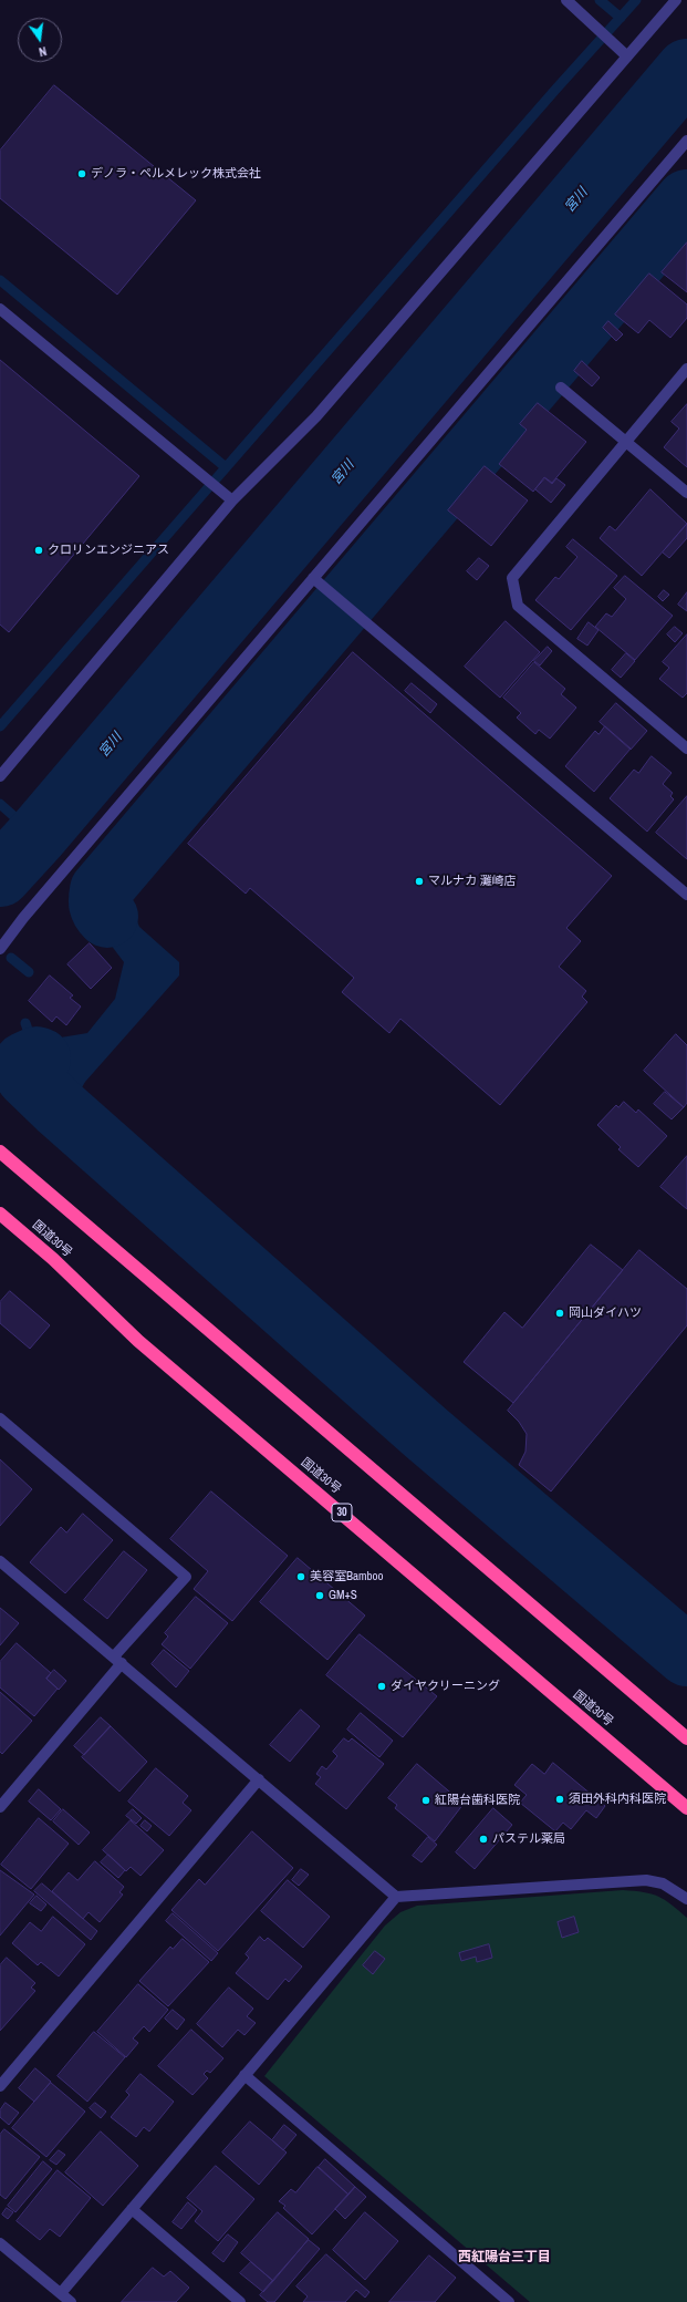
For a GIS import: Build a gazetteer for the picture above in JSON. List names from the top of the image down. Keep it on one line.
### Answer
{"streets":{"highway":["国道30号","30"]},"districts":["西紅陽台三丁目"],"water":["宮川"],"places":["デノラ・ペルメレック株式会社","クロリンエンジニアス","マルナカ 灘崎店","岡山ダイハツ","美容室Bamboo","GM+S","ダイヤクリーニング","須田外科内科医院","紅陽台歯科医院","パステル薬局"],"north":"bottom"}
